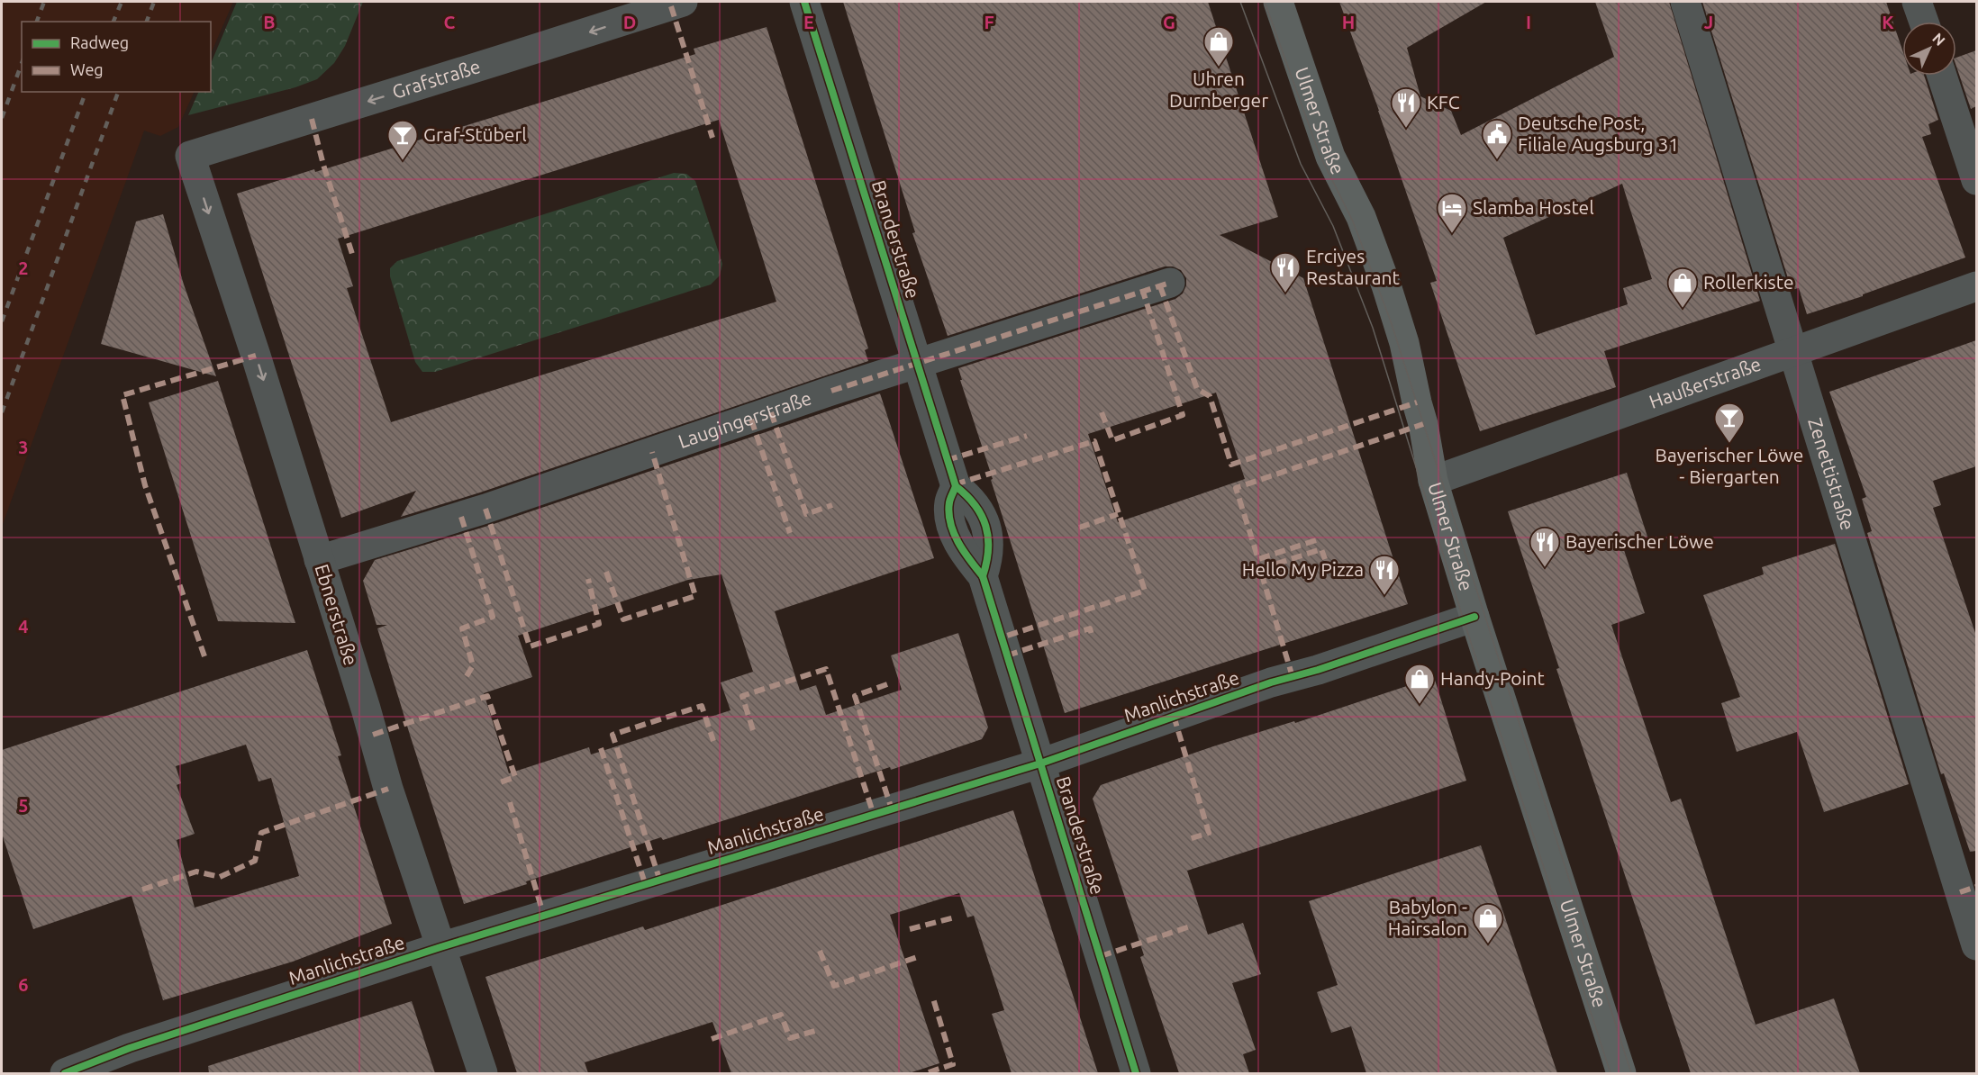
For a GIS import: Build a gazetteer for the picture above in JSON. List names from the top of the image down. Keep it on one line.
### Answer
{"streets":{"street":["Grafstraße","Ulmer Straße","Branderstraße","Haußerstraße","Laugingerstraße","Zenettistraße","Ebnerstraße","Manlichstraße"]},"crossings":[["Grafstraße","Ebnerstraße"],["Ulmer Straße","Haußerstraße"],["Ulmer Straße","Manlichstraße"],["Branderstraße","Laugingerstraße"],["Branderstraße","Manlichstraße"],["Haußerstraße","Zenettistraße"],["Laugingerstraße","Ebnerstraße"],["Ebnerstraße","Manlichstraße"]],"one_way":["Grafstraße","Ebnerstraße"],"places":{"shop":["Uhren Durnberger","Rollerkiste","Handy-Point","Babylon - Hairsalon"],"restaurant":["KFC","Erciyes Restaurant","Bayerischer Löwe","Hello My Pizza"],"public building":["Deutsche Post, Filiale Augsburg 31"],"bar":["Graf-Stüberl","Bayerischer Löwe - Biergarten"],"hotel":["Slamba Hostel"]},"legend":["Radweg","Weg"],"north":"top right","grid":{"columns":["B","C","D","E","F","G","H","I","J","K"],"rows":["2","3","4","5","6"]}}
